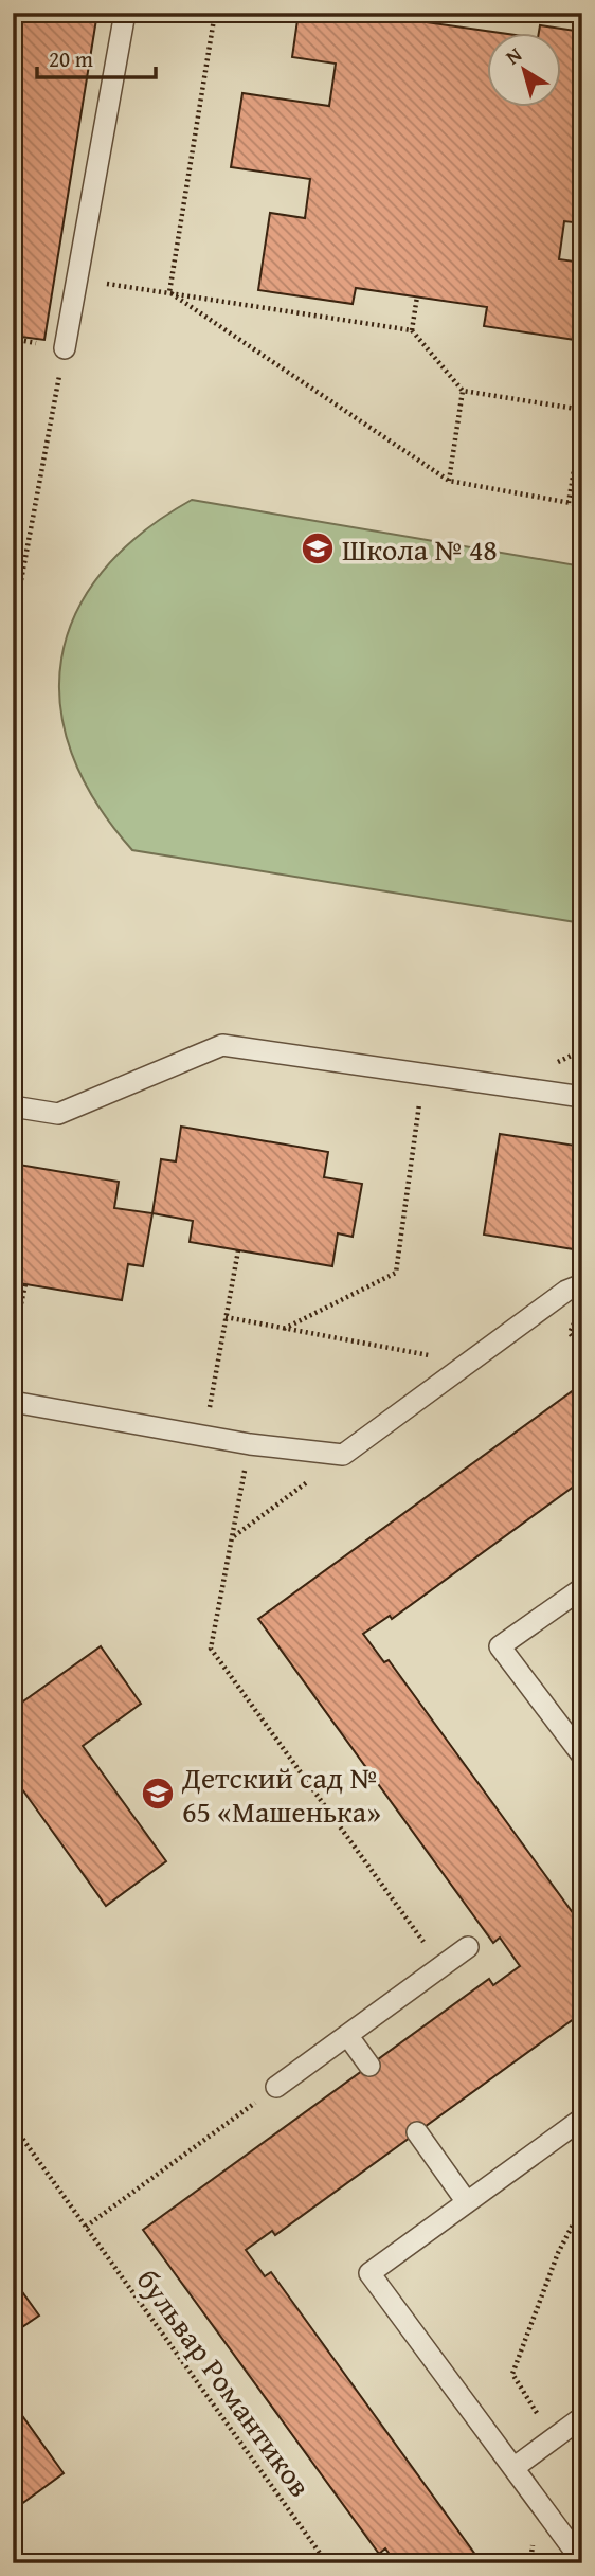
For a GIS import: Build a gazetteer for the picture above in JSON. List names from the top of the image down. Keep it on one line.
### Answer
{"streets":{"path":["бульвар Романтиков"]},"places":{"school or university":["Школа № 48","Детский сад № 65 «Машенька»"]},"scale_bar":"20 m","north":"top left"}
